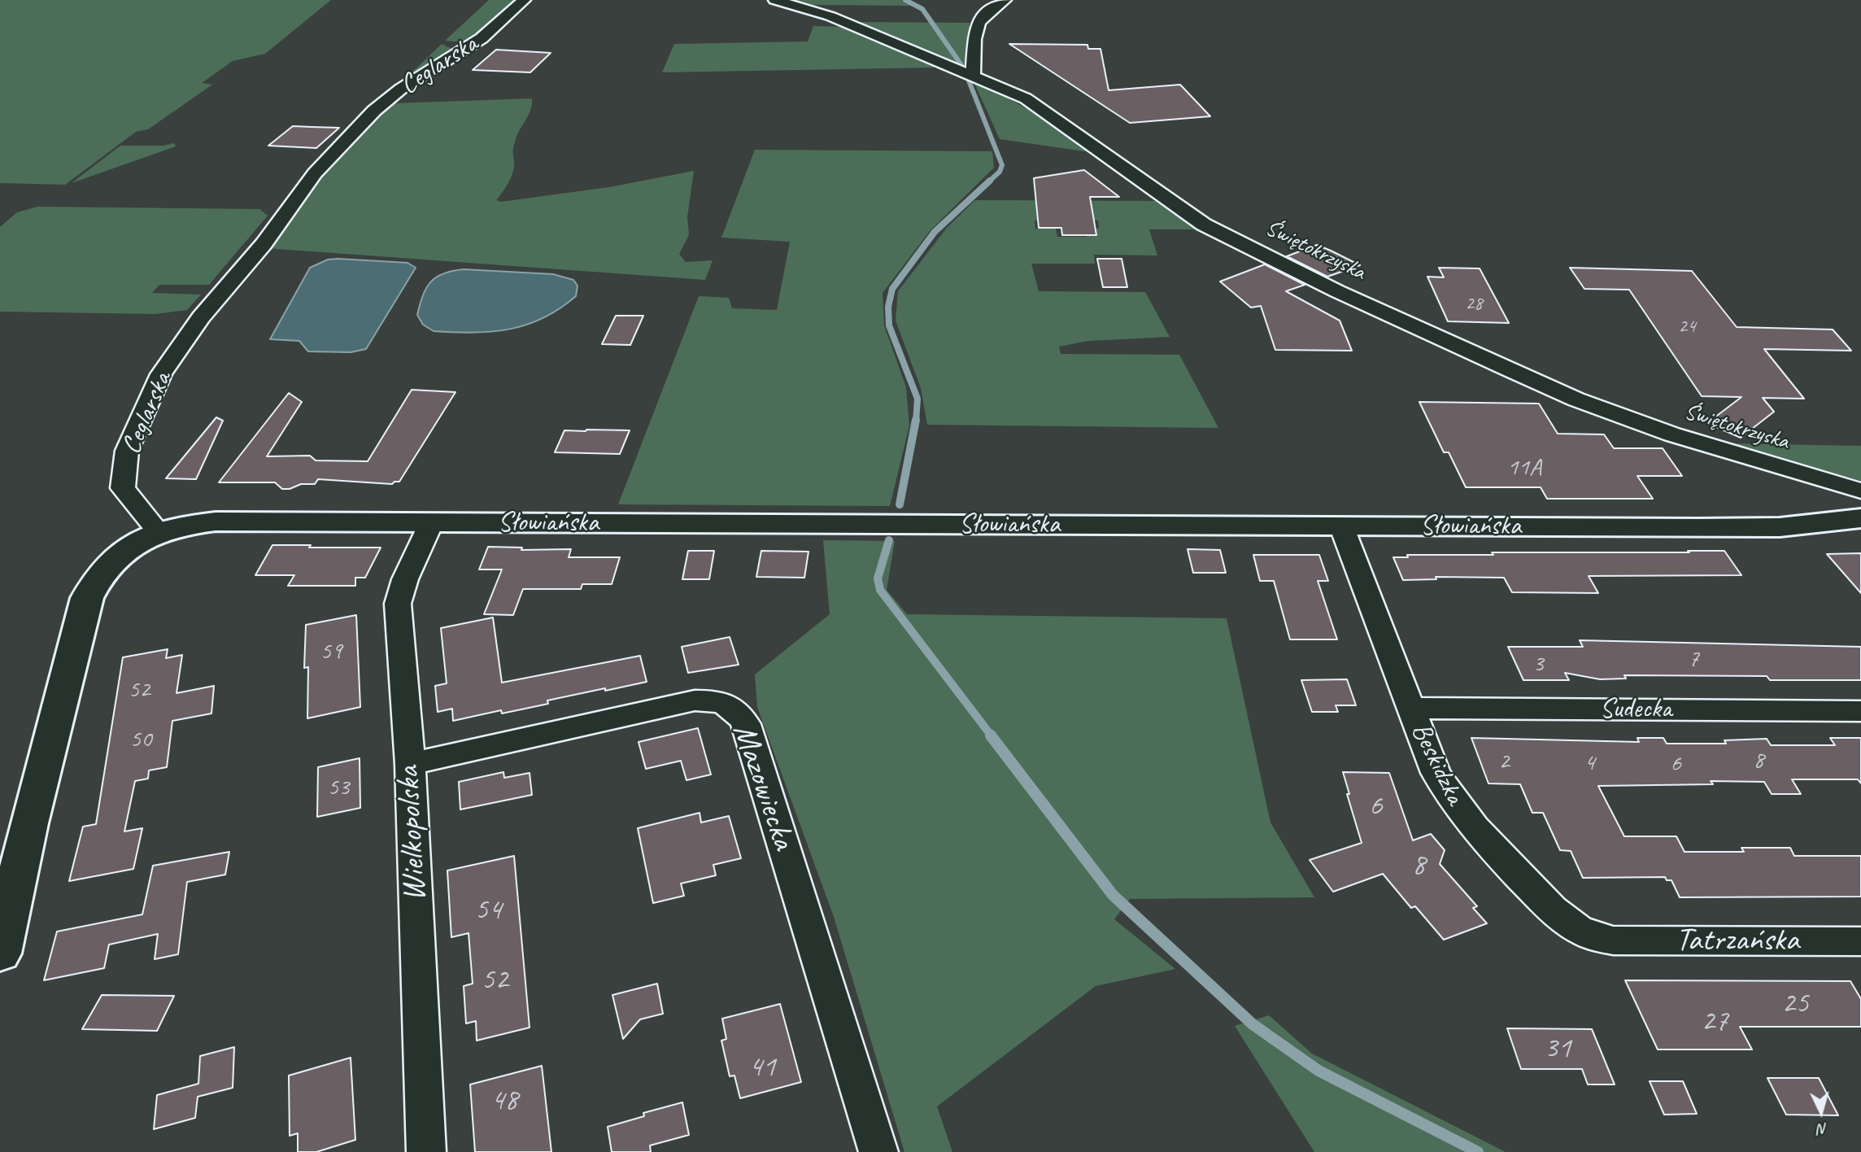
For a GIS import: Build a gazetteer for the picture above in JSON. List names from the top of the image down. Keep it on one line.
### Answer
{"streets":{"street":["Ceglarska","Świętokrzyska","Słowiańska","Sudecka","Beskidzka","Mazowiecka","Wielkopolska","Tatrzańska"]},"crossings":[["Ceglarska","Słowiańska"],["Słowiańska","Beskidzka"],["Słowiańska","Wielkopolska"],["Sudecka","Beskidzka"],["Beskidzka","Tatrzańska"],["Mazowiecka","Wielkopolska"]],"house_numbers":["28","24","11A","59","7","3","52","50","8","2","4","6","53","6","8","54","52","25","27","31","41","48"],"north":"bottom"}
